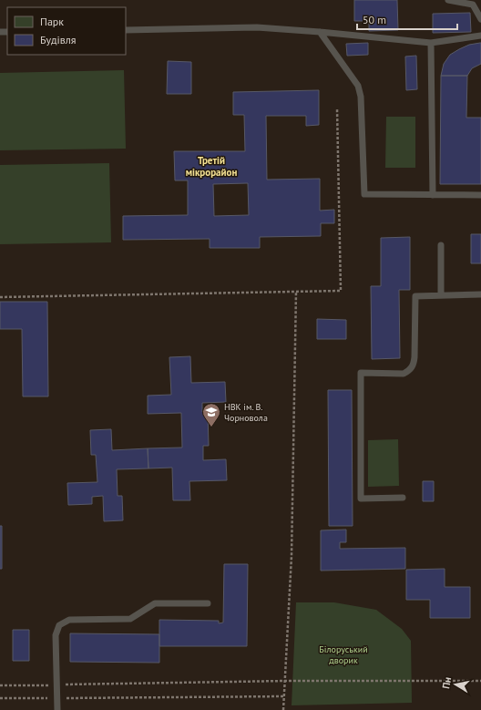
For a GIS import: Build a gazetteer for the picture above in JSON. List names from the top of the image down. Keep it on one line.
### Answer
{"districts":["Третій мікрорайон"],"parks":["Білоруський дворик"],"places":{"school or university":["НВК ім. В. Чорновола"]},"legend":["Парк","Будівля"],"scale_bar":"50 m","north":"left"}
